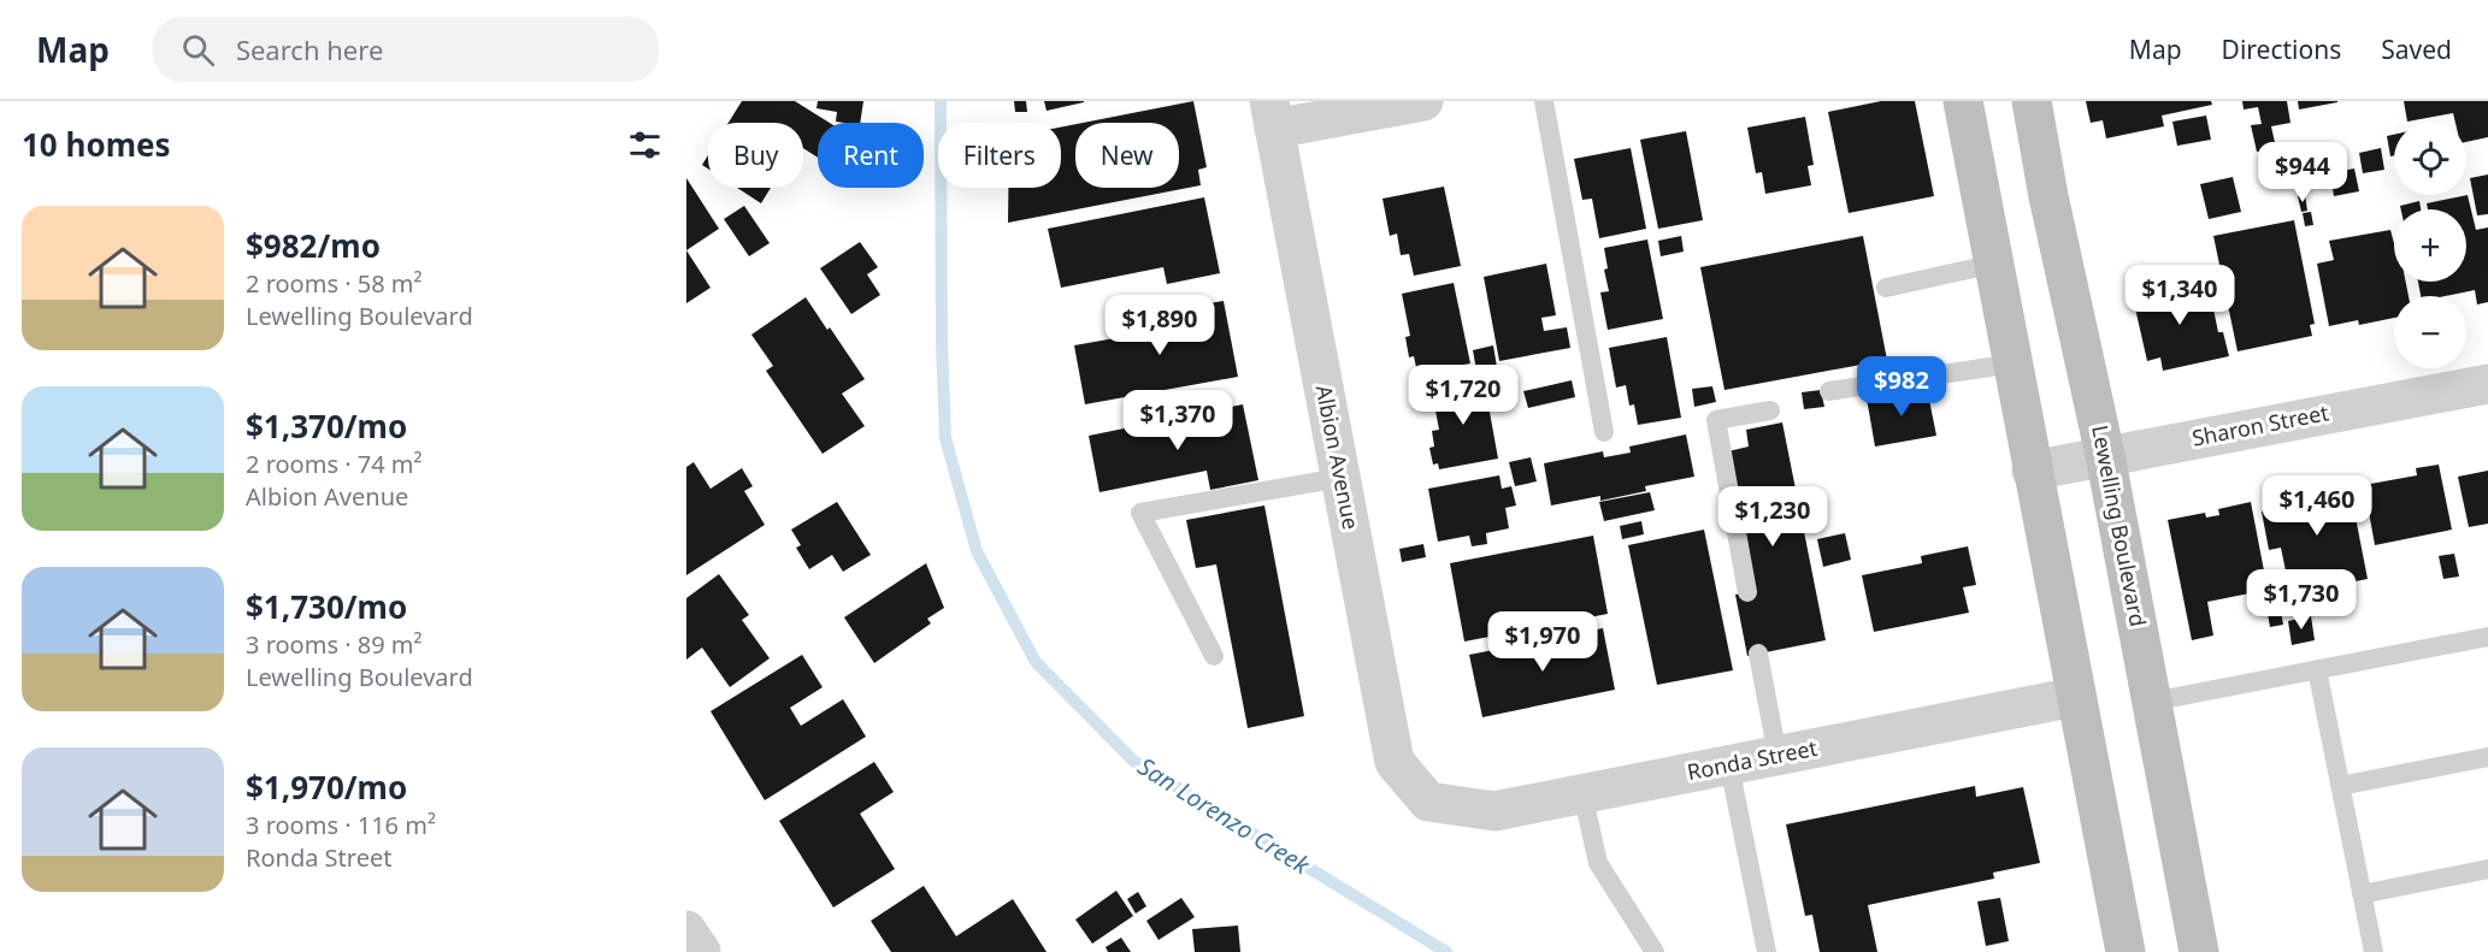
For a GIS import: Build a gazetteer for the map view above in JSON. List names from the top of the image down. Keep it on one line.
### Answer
{"streets":{"main road":["Lewelling Boulevard"],"street":["Sharon Street","Albion Avenue","Ronda Street"]},"crossings":[["Sharon Street","Lewelling Boulevard"],["Albion Avenue","Ronda Street"]],"water":["San Lorenzo Creek"],"page":{"header":"Map","search":"Search here","nav":["Map","Directions","Saved"],"heading":"10 homes","map_buttons":["+","−"],"chip":["Buy","Rent","Filters","New"],"price":["$944","$1,340","$1,890","$982","$1,720","$1,370","$1,460","$1,230","$1,730","$1,970"],"list":[{"name":"$982/mo","note":"2 rooms · 58 m² · Lewelling Boulevard"},{"name":"$1,370/mo","note":"2 rooms · 74 m² · Albion Avenue"},{"name":"$1,730/mo","note":"3 rooms · 89 m² · Lewelling Boulevard"},{"name":"$1,970/mo","note":"3 rooms · 116 m² · Ronda Street"}]}}
